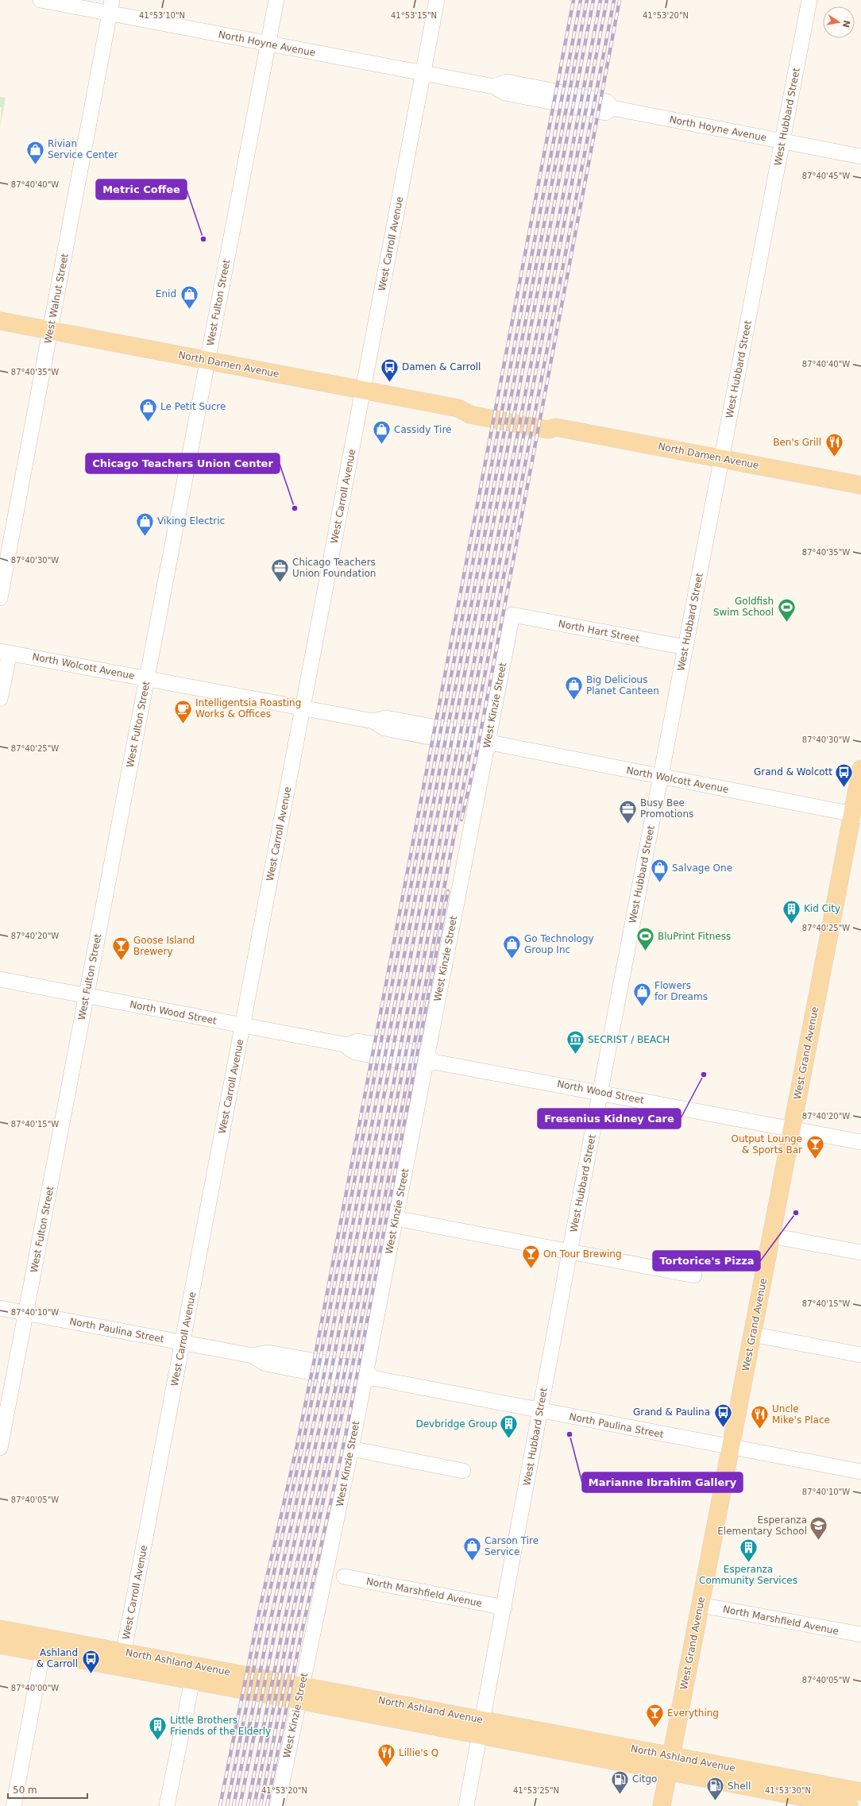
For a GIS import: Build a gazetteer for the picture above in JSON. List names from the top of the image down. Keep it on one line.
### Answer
{"streets":{"main road":["North Damen Avenue","West Grand Avenue","North Ashland Avenue"],"street":["North Hoyne Avenue","West Hubbard Street","West Carroll Avenue","West Walnut Street","West Fulton Street","North Hart Street","North Wolcott Avenue","West Kinzie Street","North Wood Street","North Paulina Street","North Marshfield Avenue"]},"crossings":[["North Hoyne Avenue","West Hubbard Street"],["North Hoyne Avenue","West Carroll Avenue"],["North Hoyne Avenue","West Walnut Street"],["North Hoyne Avenue","West Fulton Street"],["West Hubbard Street","North Damen Avenue"],["West Hubbard Street","North Hart Street"],["West Hubbard Street","North Wolcott Avenue"],["West Hubbard Street","North Wood Street"],["West Hubbard Street","North Paulina Street"],["West Hubbard Street","North Marshfield Avenue"],["West Hubbard Street","North Ashland Avenue"],["West Carroll Avenue","North Damen Avenue"],["West Carroll Avenue","North Wolcott Avenue"],["West Carroll Avenue","North Wood Street"],["West Carroll Avenue","North Paulina Street"],["West Carroll Avenue","North Ashland Avenue"],["West Walnut Street","North Damen Avenue"],["West Fulton Street","North Damen Avenue"],["West Fulton Street","North Wolcott Avenue"],["West Fulton Street","North Wood Street"],["West Fulton Street","North Paulina Street"],["North Hart Street","West Kinzie Street"],["North Wolcott Avenue","West Kinzie Street"],["North Wolcott Avenue","West Grand Avenue"],["West Kinzie Street","North Wood Street"],["West Kinzie Street","North Paulina Street"],["West Kinzie Street","North Ashland Avenue"],["North Wood Street","West Grand Avenue"],["West Grand Avenue","North Paulina Street"],["West Grand Avenue","North Marshfield Avenue"],["West Grand Avenue","North Ashland Avenue"]],"places":{"shop":["Rivian Service Center","Enid","Le Petit Sucre","Cassidy Tire","Viking Electric","Big Delicious Planet Canteen","Salvage One","Go Technology Group Inc","Flowers for Dreams","Carson Tire Service"],"other":["Metric Coffee","Chicago Teachers Union Center","Fresenius Kidney Care","Tortorice's Pizza","Marianne Ibrahim Gallery"],"bus stop":["Damen & Carroll","Grand & Wolcott","Grand & Paulina","Ashland & Carroll"],"restaurant":["Ben's Grill","Uncle Mike's Place","Lillie's Q"],"office":["Chicago Teachers Union Foundation","Busy Bee Promotions"],"sports":["Goldfish Swim School","BluPrint Fitness"],"cafe":["Intelligentsia Roasting Works & Offices"],"building":["Kid City","Devbridge Group","Esperanza Community Services","Little Brothers Friends of the Elderly"],"bar":["Goose Island Brewery","Output Lounge & Sports Bar","On Tour Brewing","Everything"],"museum":["SECRIST / BEACH"],"school or university":["Esperanza Elementary School"],"fuel station":["Citgo","Shell"]},"scale_bar":"50 m","north":"right","coordinates":["41°53'10\"N","41°53'15\"N","41°53'20\"N","87°40'45\"W","87°40'40\"W","87°40'35\"W","87°40'30\"W","87°40'25\"W","87°40'20\"W","87°40'15\"W","87°40'10\"W","87°40'05\"W","87°40'00\"W","41°53'25\"N","41°53'30\"N"]}
